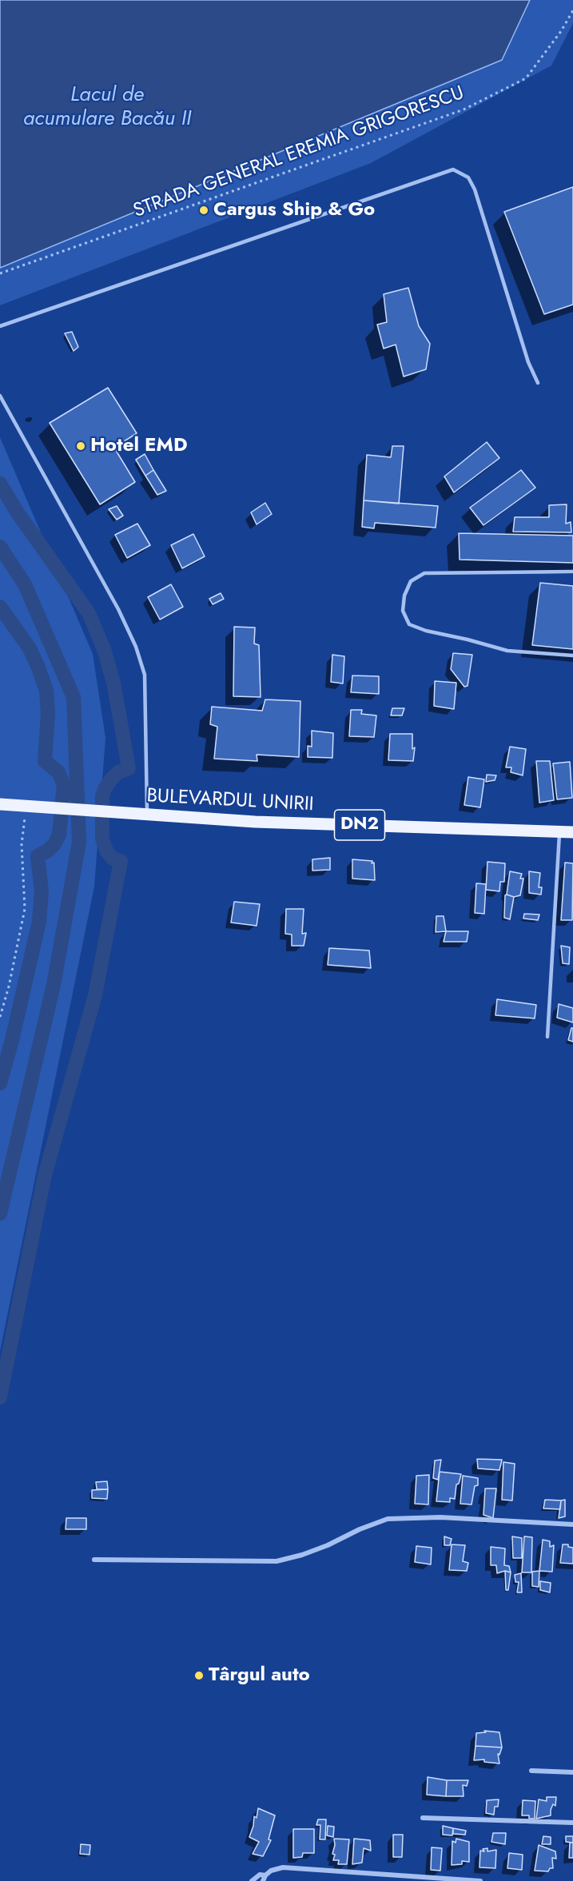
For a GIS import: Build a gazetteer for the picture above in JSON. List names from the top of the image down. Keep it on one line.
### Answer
{"streets":{"main road":["BULEVARDUL UNIRII","DN2"],"path":["STRADA GENERAL EREMIA GRIGORESCU"]},"water":["Lacul de acumulare Bacău II"],"places":["Cargus Ship & Go","Hotel EMD","Târgul auto"]}
